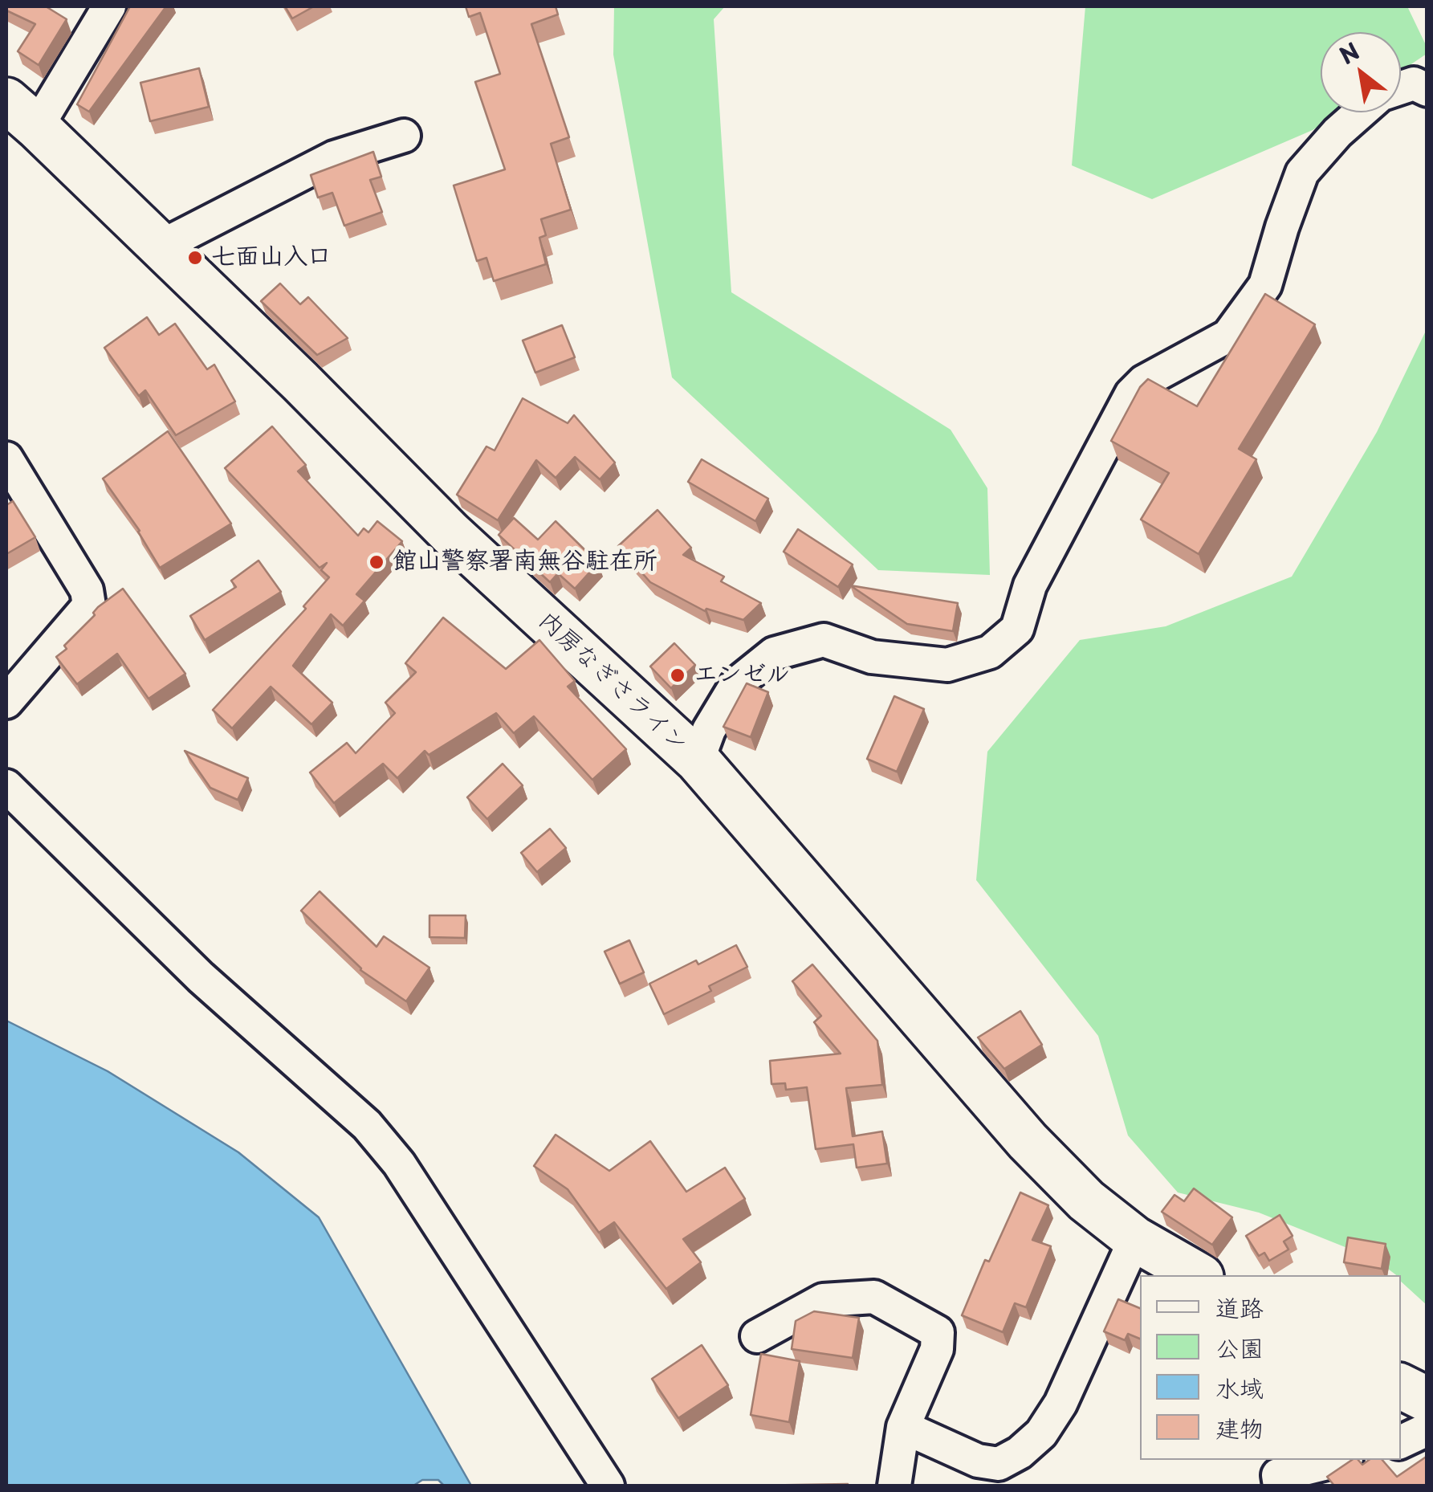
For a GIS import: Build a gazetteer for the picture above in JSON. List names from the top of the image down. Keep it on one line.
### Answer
{"streets":{"highway":["内房なぎさライン"]},"places":["七面山入口","館山警察署南無谷駐在所","エンゼル"],"legend":["道路","公園","水域","建物"],"north":"top left"}
